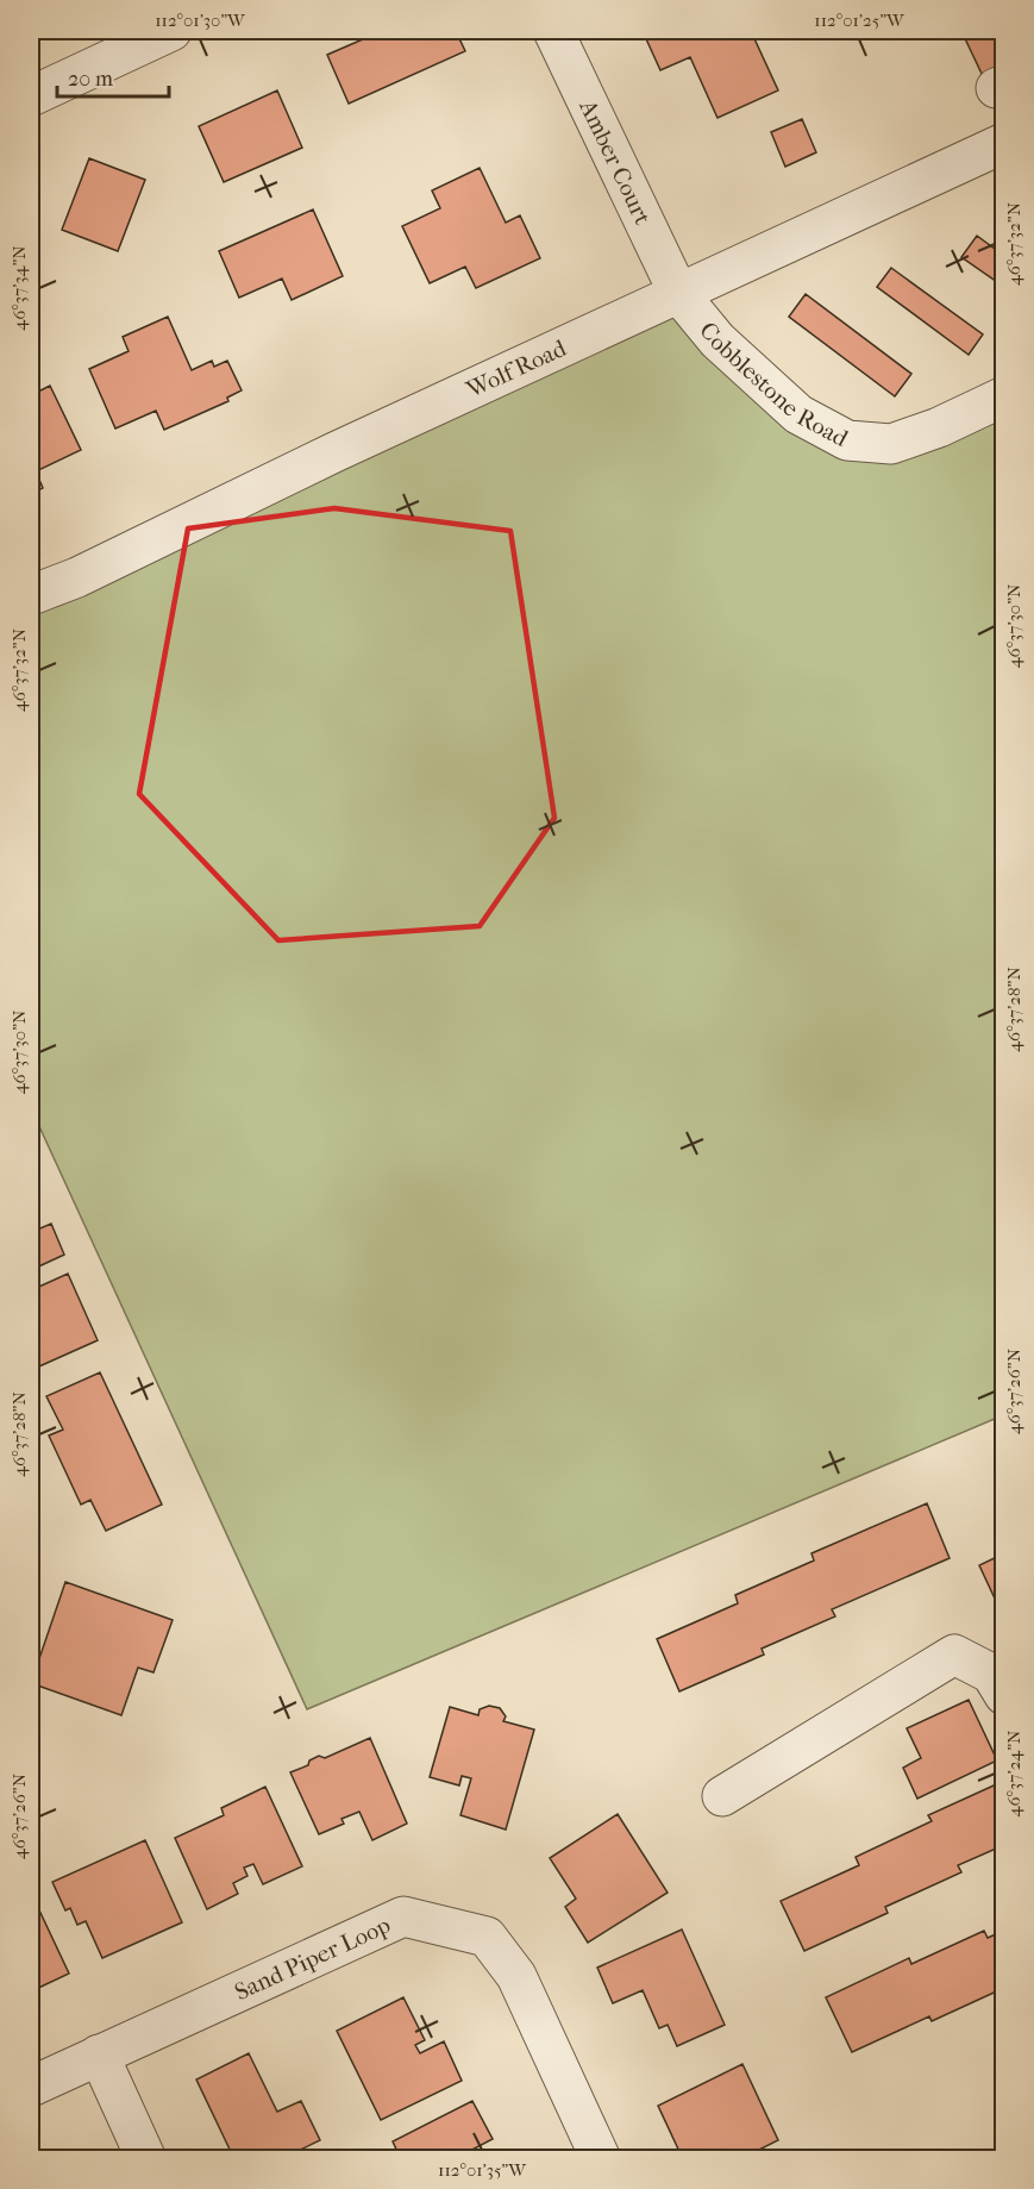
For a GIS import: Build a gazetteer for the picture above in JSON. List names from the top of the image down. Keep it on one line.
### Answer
{"streets":{"street":["Amber Court","Wolf Road","Cobblestone Road","Sand Piper Loop"]},"crossings":[["Amber Court","Wolf Road"],["Amber Court","Cobblestone Road"],["Wolf Road","Cobblestone Road"]],"scale_bar":"20 m","coordinates":["112°01'30\"W","112°01'25\"W","46°37'32\"N","46°37'34\"N","46°37'30\"N","46°37'28\"N","46°37'26\"N","46°37'24\"N","112°01'35\"W"]}
